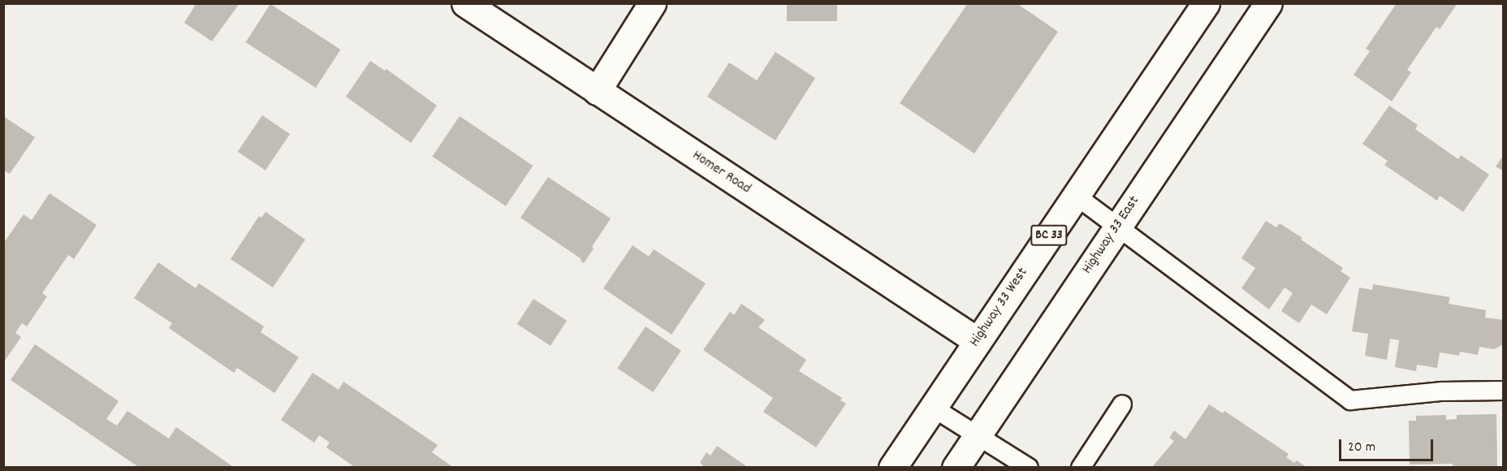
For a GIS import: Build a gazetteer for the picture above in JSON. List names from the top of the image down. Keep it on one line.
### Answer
{"streets":{"main road":["Homer Road","BC 33","Highway 33 East","Highway 33 West"]},"crossings":[["Homer Road","Highway 33 West"]],"scale_bar":"20 m"}
